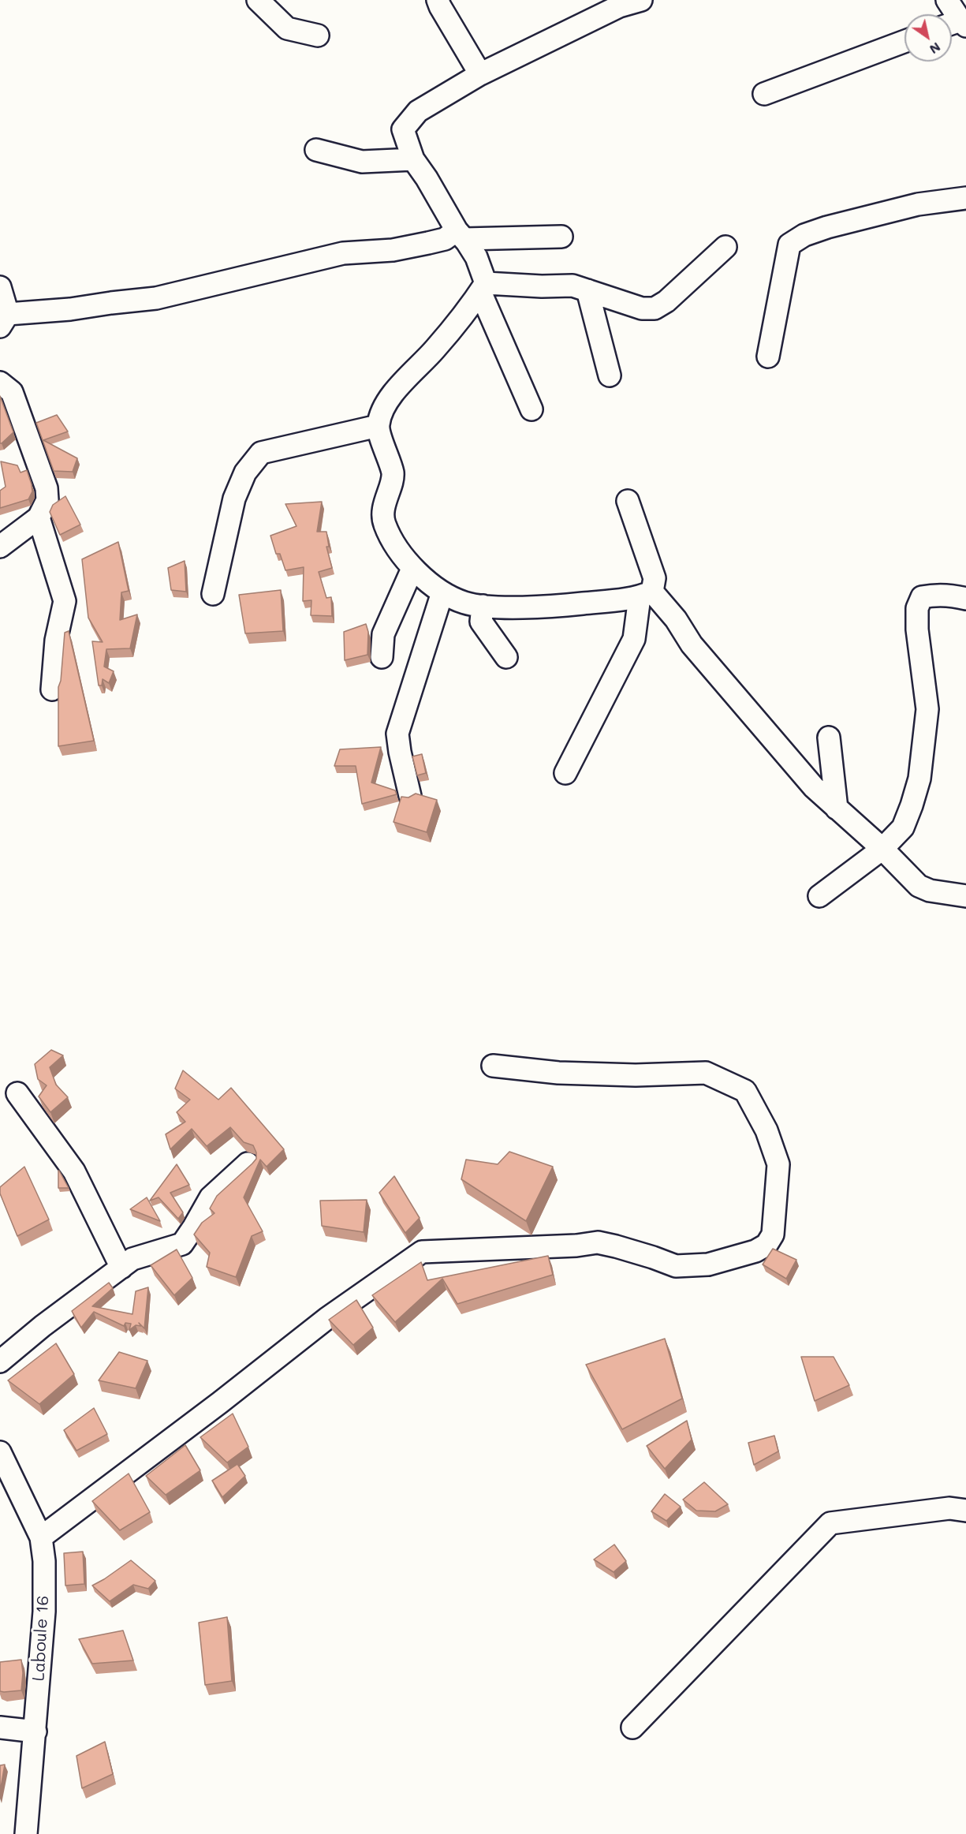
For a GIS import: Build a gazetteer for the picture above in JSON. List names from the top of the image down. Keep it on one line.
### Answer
{"streets":{"street":["Laboule 16"]},"north":"bottom right"}
